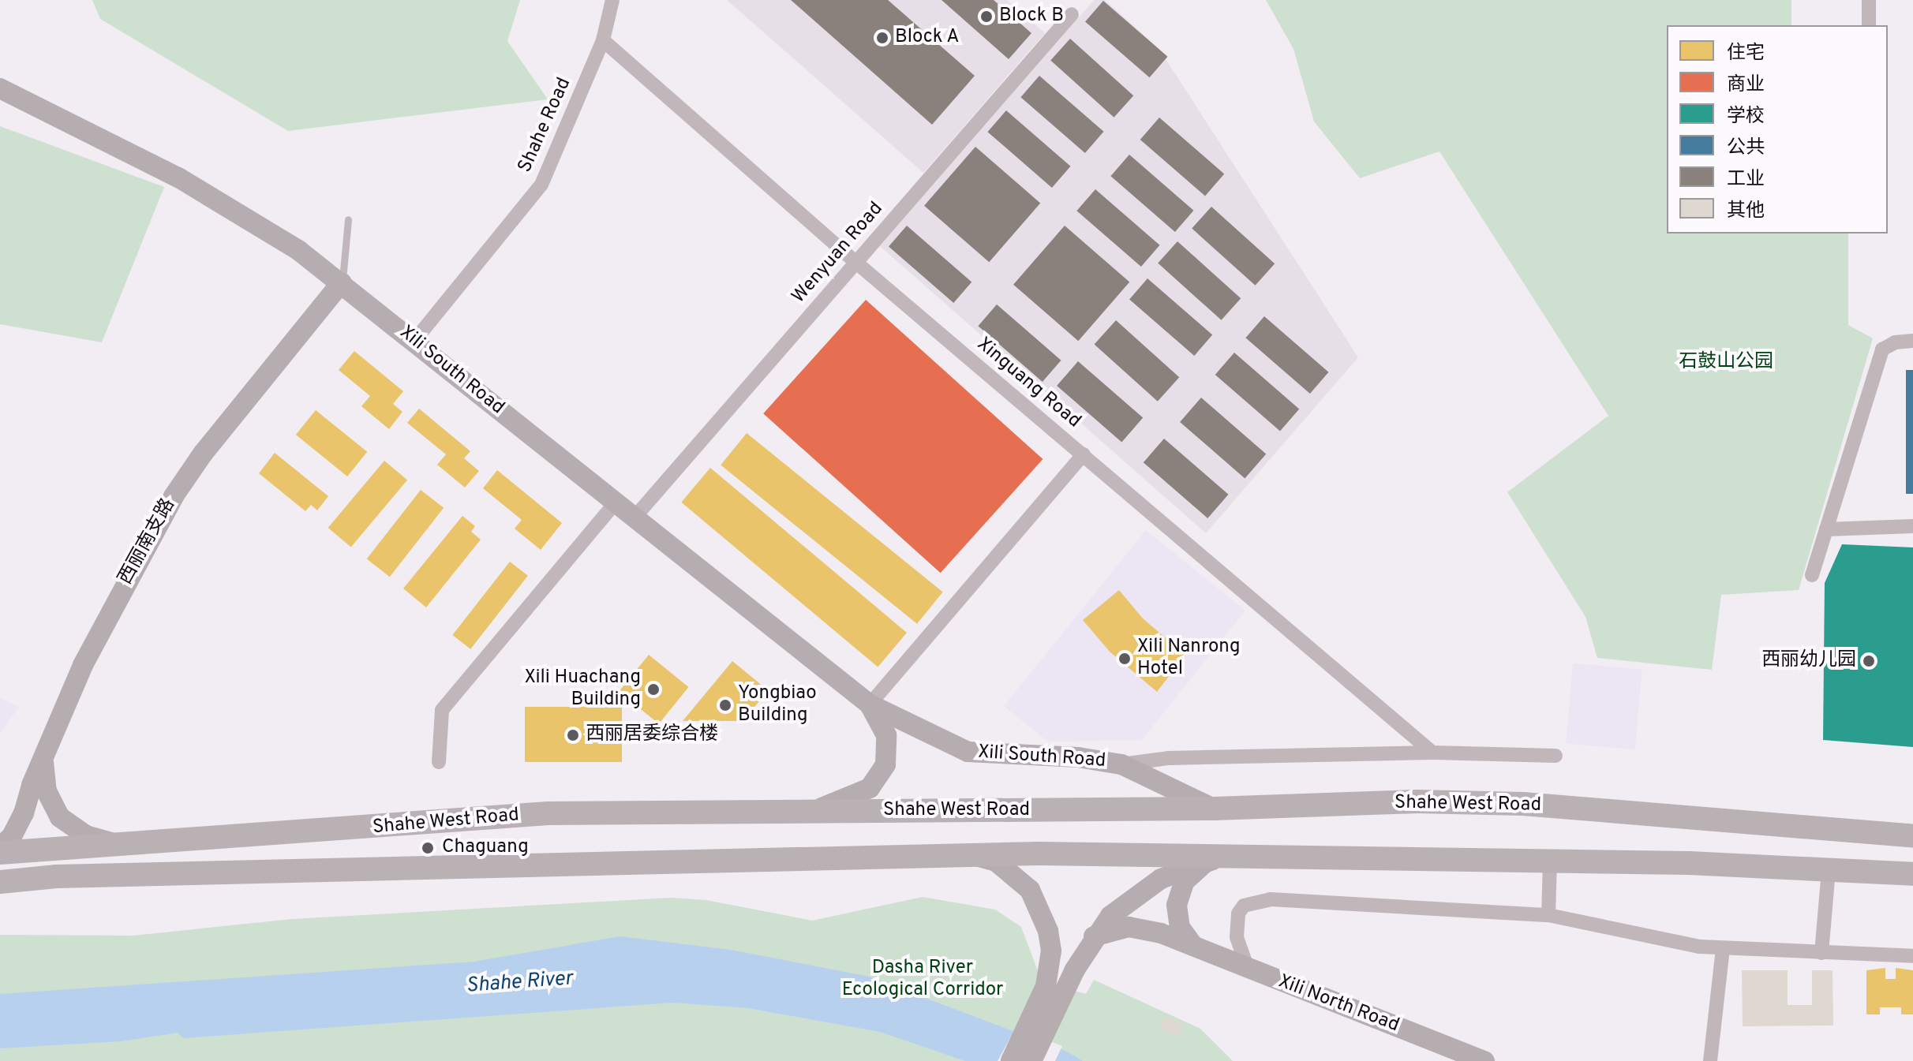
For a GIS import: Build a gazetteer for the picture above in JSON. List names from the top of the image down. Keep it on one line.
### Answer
{"streets":{"main road":["Shahe West Road"],"street":["Shahe Road","Wenyuan Road","Xili South Road","Xinguang Road","西丽南支路","Xili North Road"]},"crossings":[["Shahe Road","Xili South Road"],["Shahe Road","Xinguang Road"],["Wenyuan Road","Xili South Road"],["Wenyuan Road","Xinguang Road"],["Xili South Road","西丽南支路"],["Xili South Road","Shahe West Road"],["西丽南支路","Shahe West Road"]],"water":["Shahe River"],"parks":["石鼓山公园","Dasha River Ecological Corridor"],"places":["Block B","Block A","Xili Nanrong Hotel","西丽幼儿园","Xili Huachang Building","Yongbiao Building","西丽居委综合楼","Chaguang"],"legend":["住宅","商业","学校","公共","工业","其他"]}
